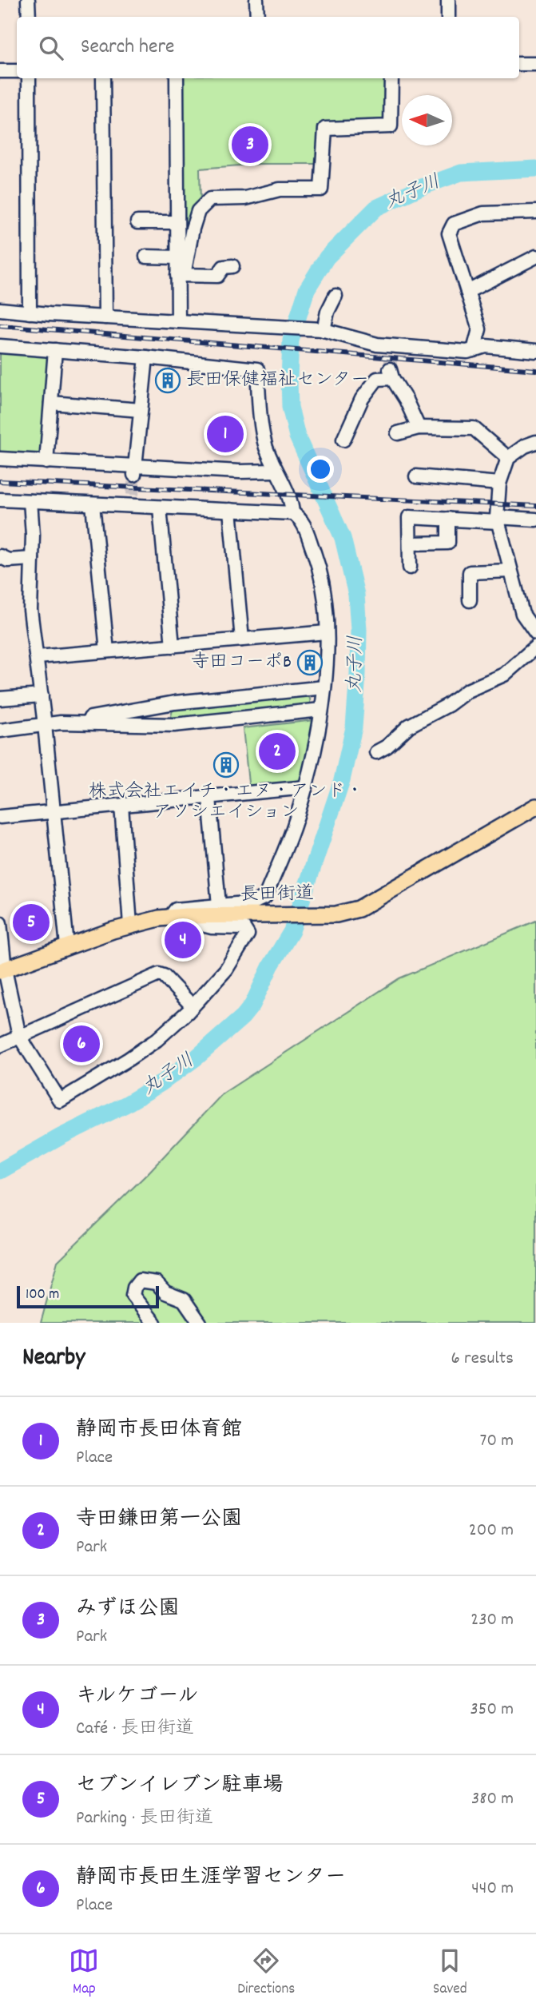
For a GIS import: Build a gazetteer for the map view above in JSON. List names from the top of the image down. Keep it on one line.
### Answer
{"streets":{"main road":["長田街道"]},"water":["丸子川"],"places":{"building":["長田保健福祉センター","寺田コーポB","株式会社エイチ・エヌ・アンド・ アソシエイション"]},"scale_bar":"100 m","north":"left","page":{"search":"Search here","pins":["3","1","2","5","4","6"],"scale":"100 m","heading":["Nearby","6 results"],"list":[{"mark":"1","name":"静岡市長田体育館","note":"Place","value":"70 m"},{"mark":"2","name":"寺田鎌田第一公園","note":"Park","value":"200 m"},{"mark":"3","name":"みずほ公園","note":"Park","value":"230 m"},{"mark":"4","name":"キルケゴール","note":"Café · 長田街道","value":"350 m"},{"mark":"5","name":"セブンイレブン駐車場","note":"Parking · 長田街道","value":"380 m"},{"mark":"6","name":"静岡市長田生涯学習センター","note":"Place","value":"440 m"}],"nav":["Map","Directions","Saved"]}}
